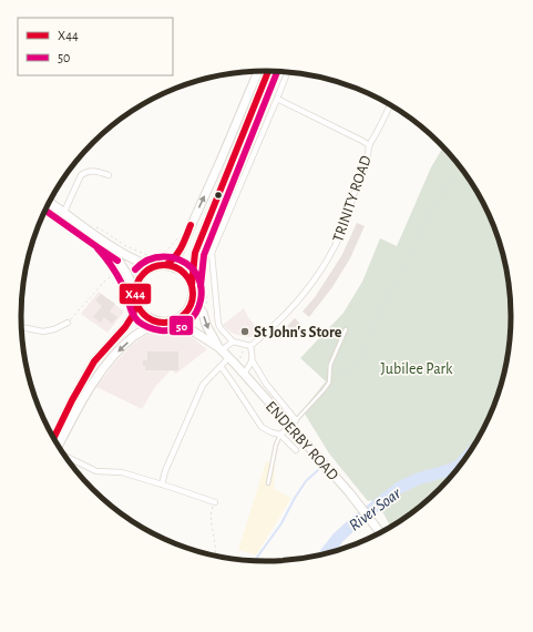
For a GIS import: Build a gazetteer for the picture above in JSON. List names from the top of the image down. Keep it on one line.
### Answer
{"streets":{"main road":["ENDERBY ROAD"],"street":["TRINITY ROAD"]},"water":["River Soar"],"parks":["Jubilee Park"],"places":["St John's Store"],"lines":["transit line X44","transit line 50"],"legend":["X44","50"]}
